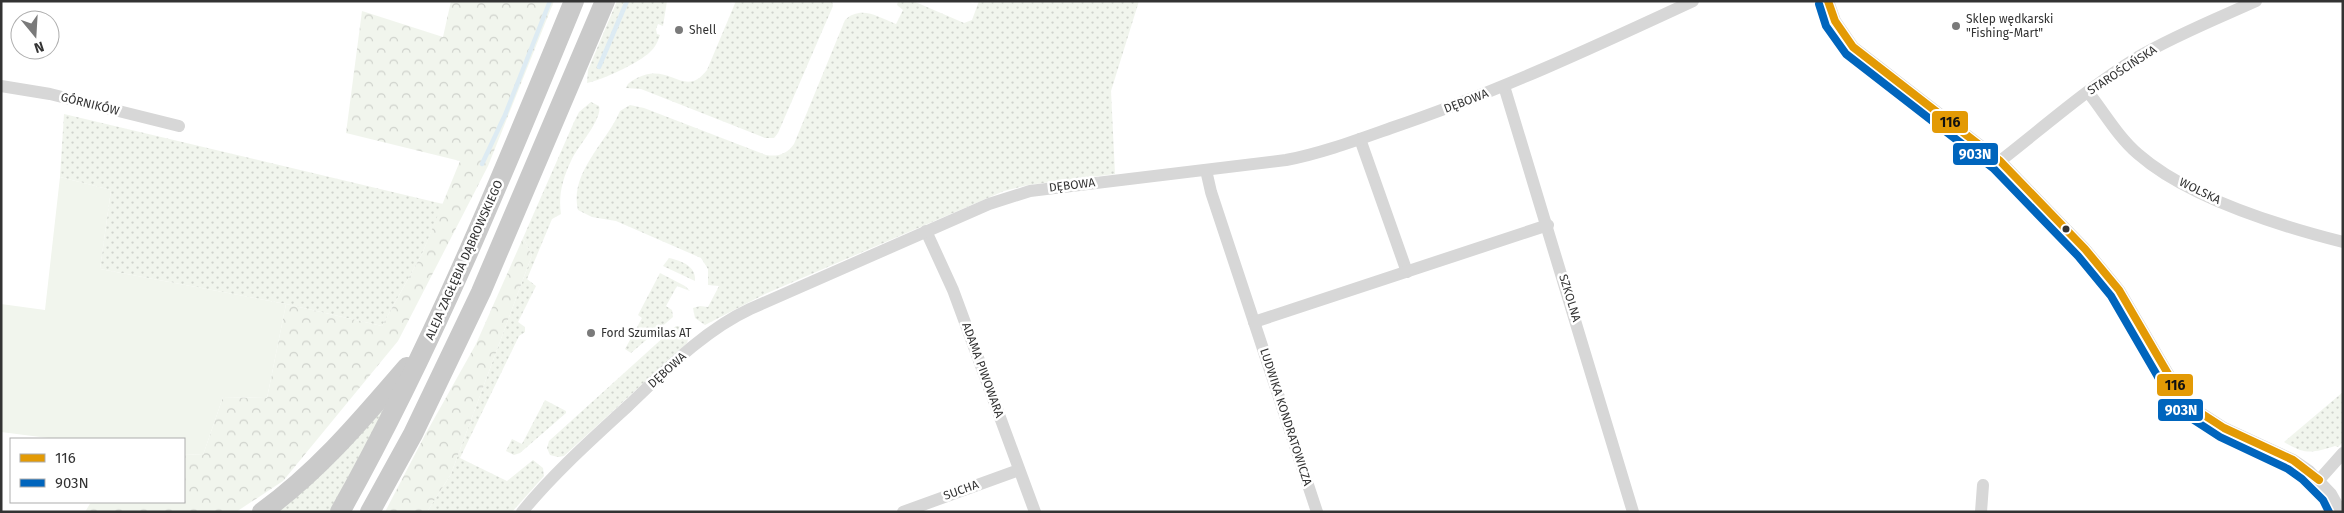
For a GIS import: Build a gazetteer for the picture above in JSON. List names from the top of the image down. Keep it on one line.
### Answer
{"streets":{"main road":["ALEJA ZAGŁĘBIA DĄBROWSKIEGO"],"street":["STAROŚCIŃSKA","DĘBOWA","GÓRNIKÓW","WOLSKA","SZKOLNA","ADAMA PIWOWARA","LUDWIKA KONDRATOWICZA","SUCHA"]},"crossings":[["STAROŚCIŃSKA","WOLSKA"],["DĘBOWA","SZKOLNA"],["DĘBOWA","ADAMA PIWOWARA"],["DĘBOWA","LUDWIKA KONDRATOWICZA"],["ADAMA PIWOWARA","SUCHA"]],"places":["Sklep wędkarski \"Fishing-Mart\"","Shell","Ford Szumilas AT"],"lines":["transit line 116","transit line 903N"],"legend":["116","903N"],"north":"bottom"}
